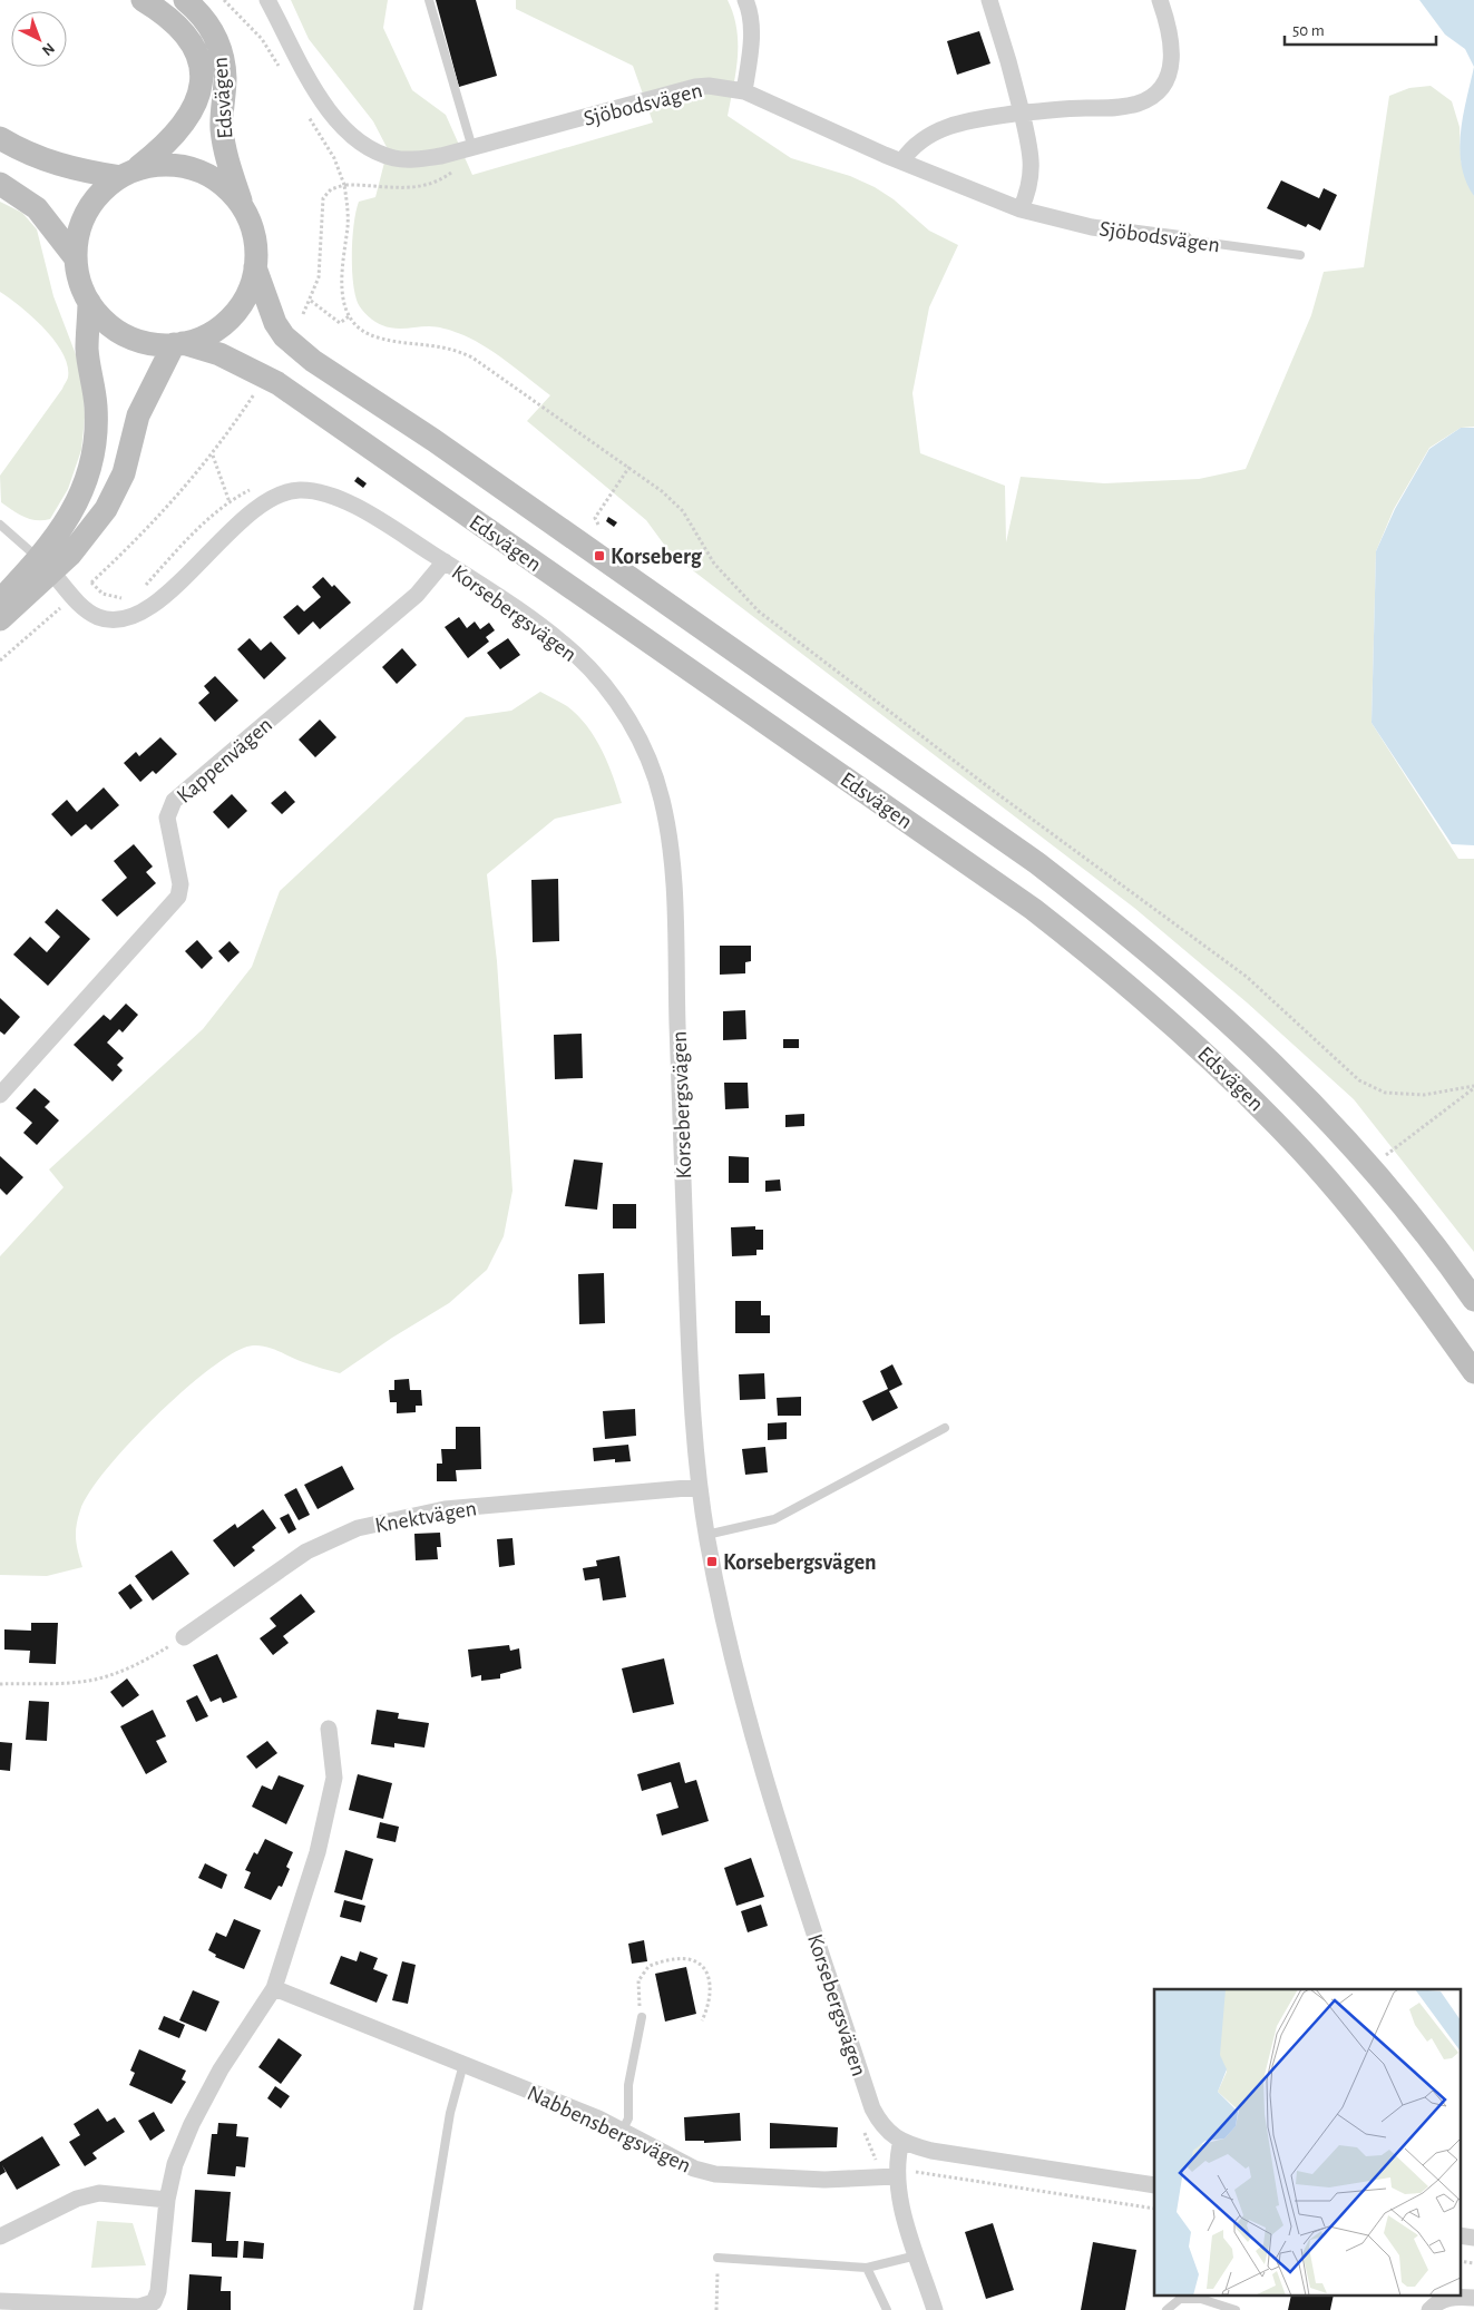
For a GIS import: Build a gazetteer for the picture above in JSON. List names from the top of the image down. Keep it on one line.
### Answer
{"streets":{"main road":["Edsvägen"],"street":["Sjöbodsvägen","Korsebergsvägen","Kappenvägen","Knektvägen","Nabbensbergsvägen"]},"crossings":[["Korsebergsvägen","Kappenvägen"],["Korsebergsvägen","Knektvägen"]],"places":{"transit":["Korseberg","Korsebergsvägen"]},"scale_bar":"50 m","north":"bottom right"}
